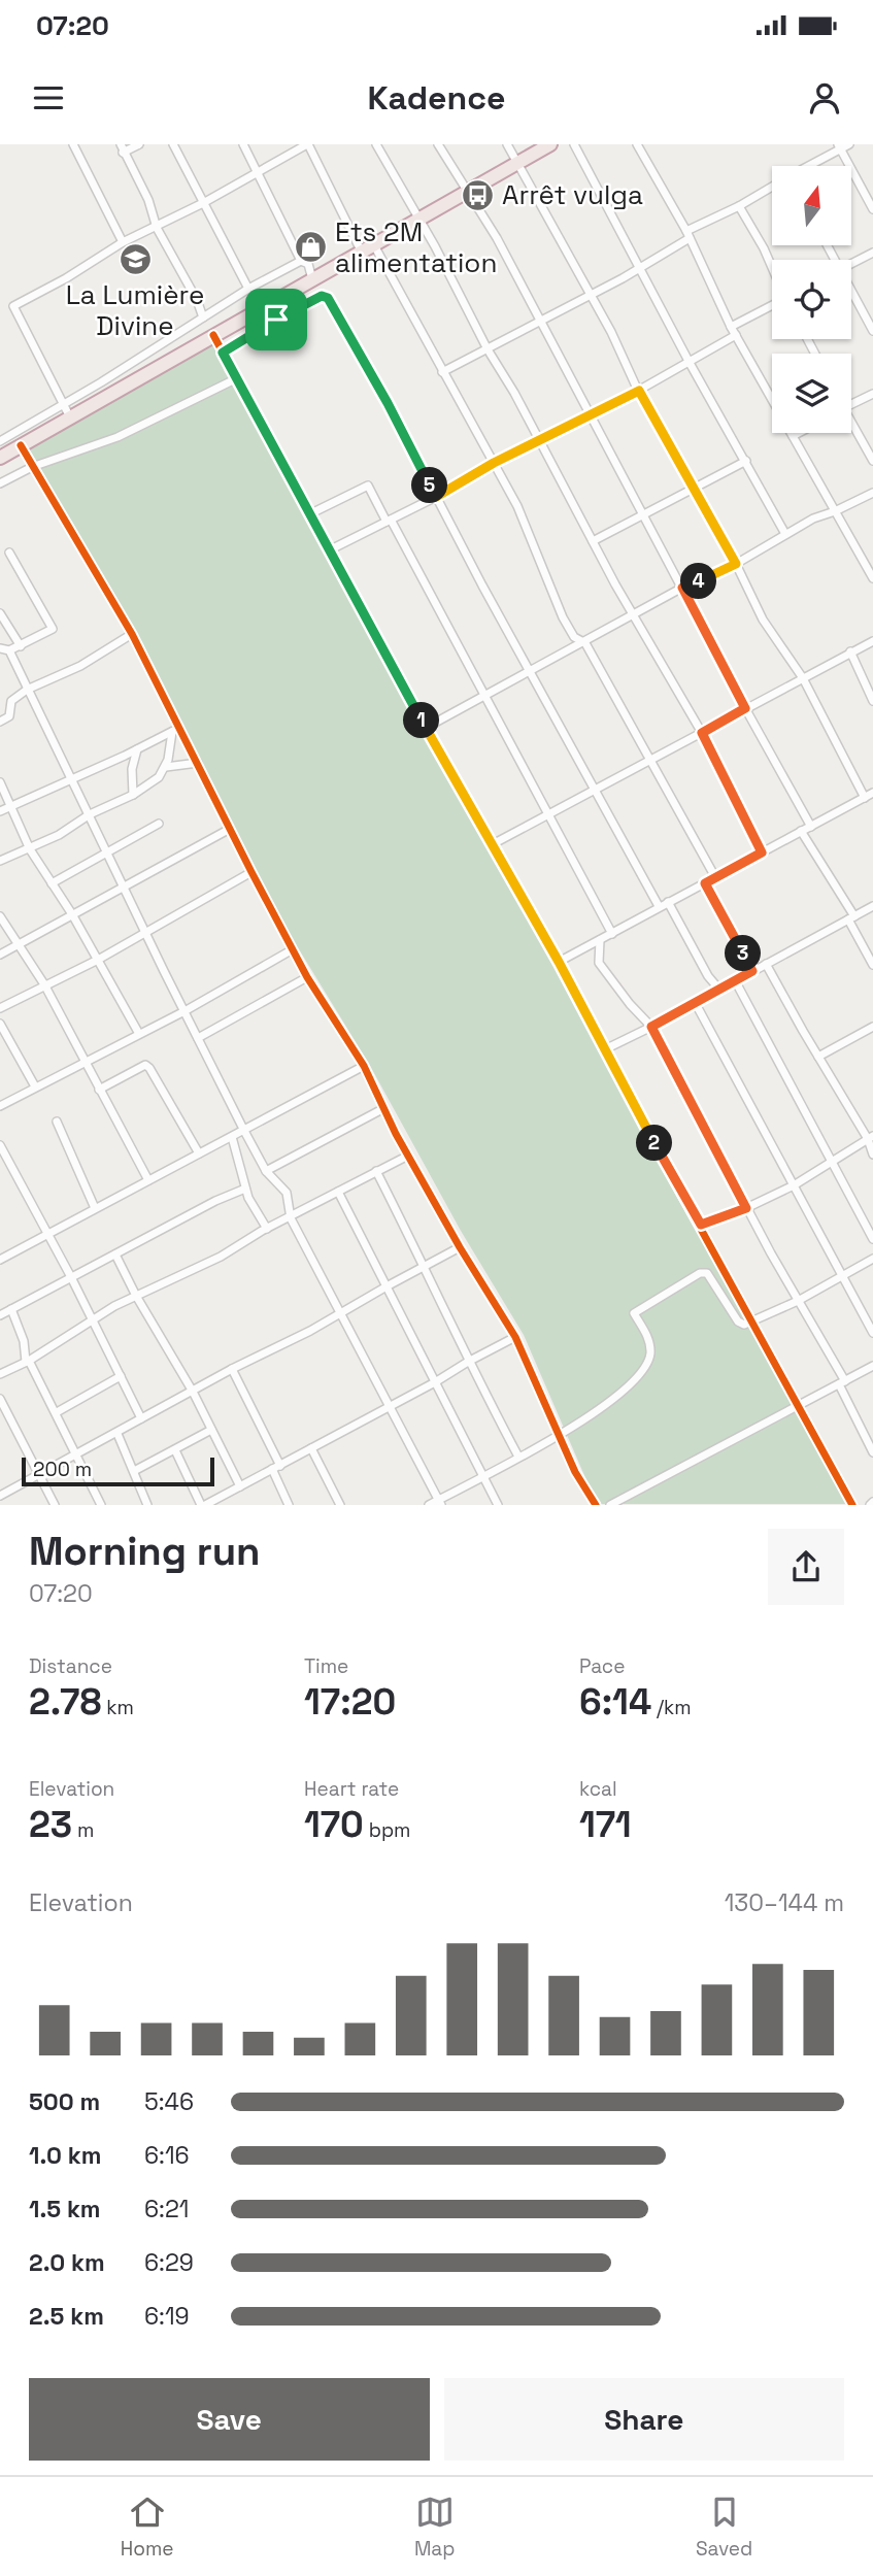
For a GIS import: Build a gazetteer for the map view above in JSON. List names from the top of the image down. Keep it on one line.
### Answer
{"places":{"bus stop":["Arrêt vulga"],"shop":["Ets 2M alimentation"],"school or university":["La Lumière Divine"]},"scale_bar":"200 m","north":"top","page":{"status":"07:20","header":"Kadence","pins":["5","4","1","3","2"],"scale":"200 m","heading":["Morning run","07:20"],"stats":[["Distance","2.78 km"],["Time","17:20"],["Pace","6:14 /km"],["Elevation","23 m"],["Heart rate","170 bpm"],["kcal","171"]],"chart":["Elevation","130–144 m"],"list":[{"name":"500 m","note":"5:46"},{"name":"1.0 km","note":"6:16"},{"name":"1.5 km","note":"6:21"},{"name":"2.0 km","note":"6:29"},{"name":"2.5 km","note":"6:19"}],"buttons":["Save","Share"],"tabs":["Home","Map","Saved"]}}
